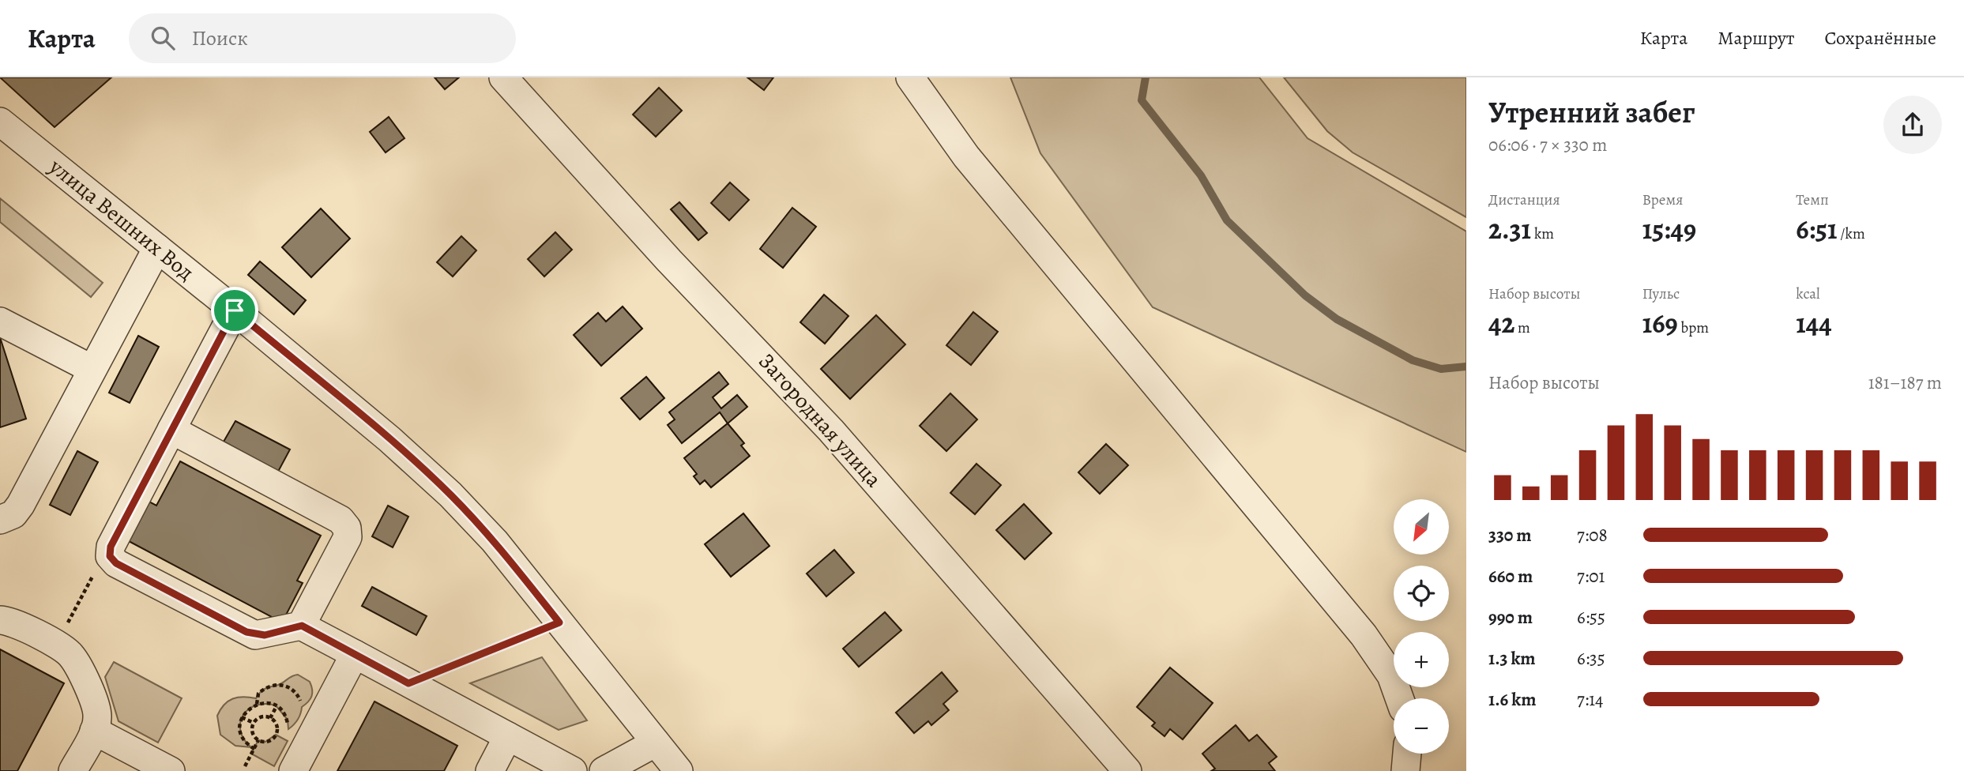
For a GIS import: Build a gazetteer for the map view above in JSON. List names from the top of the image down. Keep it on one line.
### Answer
{"streets":{"street":["улица Вешних Вод","Загородная улица"]},"north":"bottom left","page":{"header":"Карта","search":"Поиск","nav":["Карта","Маршрут","Сохранённые"],"heading":["Утренний забег","06:06 · 7 × 330 m"],"stats":[["Дистанция","2.31 km"],["Время","15:49"],["Темп","6:51 /km"],["Набор высоты","42 m"],["Пульс","169 bpm"],["kcal","144"]],"chart":["Набор высоты","181–187 m"],"map_buttons":["+","−"],"list":[{"name":"330 m","note":"7:08"},{"name":"660 m","note":"7:01"},{"name":"990 m","note":"6:55"},{"name":"1.3 km","note":"6:35"},{"name":"1.6 km","note":"7:14"}]}}
